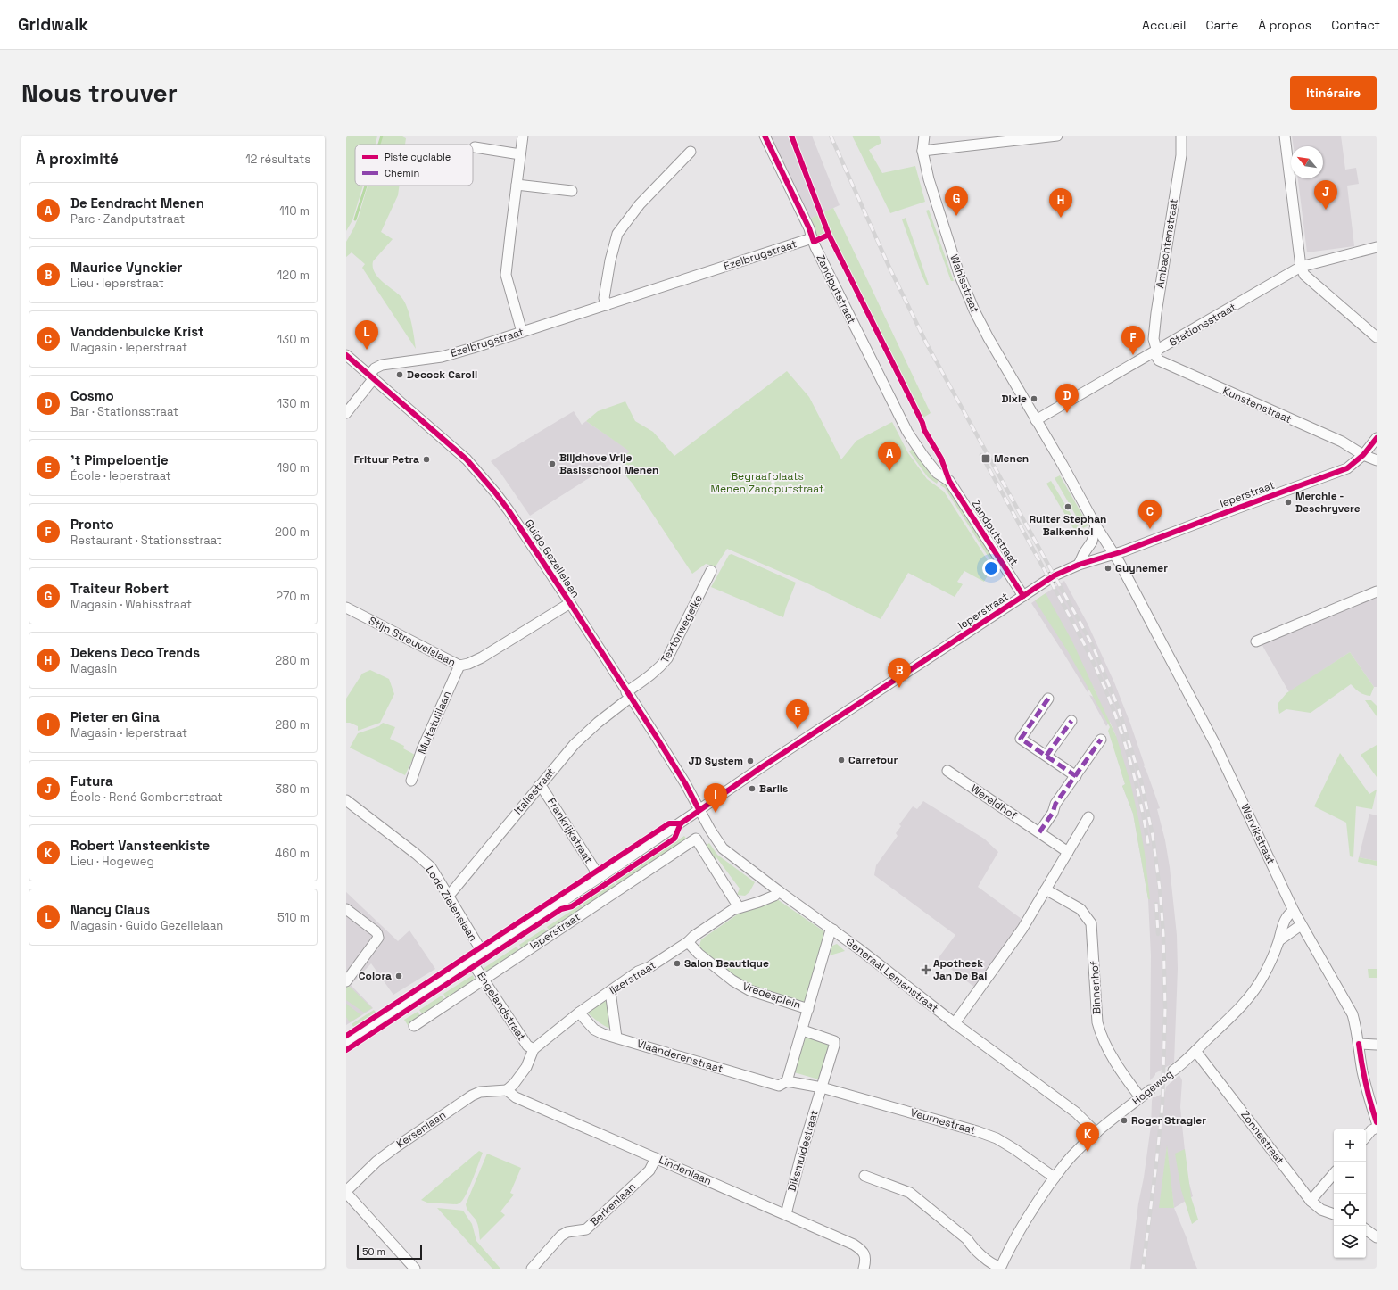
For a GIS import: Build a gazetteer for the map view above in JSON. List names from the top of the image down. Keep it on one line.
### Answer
{"streets":{"street":["Ambachtenstraat","Ezelbrugstraat","Wahisstraat","Zandputstraat","Stationsstraat","Kunstenstraat","Ieperstraat","Guido Gezellelaan","Textorwegelke","Stijn Streuvelslaan","Multatulilaan","Italiestraat","Wereldhof","Frankrijkstraat","Wervikstraat","Lode Zielenslaan","Generaal Lemanstraat","Ijzerstraat","Binnenhof","Vredesplein","Engelandstraat","Vlaanderenstraat","Hogeweg","Veurnestraat","Kersenlaan","Zonnestraat","Diksmuidestraat","Lindenlaan","Berkenlaan"]},"crossings":[["Ambachtenstraat","Stationsstraat"],["Ambachtenstraat","Kunstenstraat"],["Ezelbrugstraat","Zandputstraat"],["Ezelbrugstraat","Guido Gezellelaan"],["Wahisstraat","Stationsstraat"],["Wahisstraat","Wervikstraat"],["Zandputstraat","Ieperstraat"],["Stationsstraat","Kunstenstraat"],["Kunstenstraat","Ieperstraat"],["Ieperstraat","Guido Gezellelaan"],["Ieperstraat","Frankrijkstraat"],["Ieperstraat","Wervikstraat"],["Ieperstraat","Lode Zielenslaan"],["Ieperstraat","Generaal Lemanstraat"],["Ieperstraat","Ijzerstraat"],["Ieperstraat","Engelandstraat"],["Guido Gezellelaan","Textorwegelke"],["Guido Gezellelaan","Stijn Streuvelslaan"],["Guido Gezellelaan","Italiestraat"],["Guido Gezellelaan","Generaal Lemanstraat"],["Textorwegelke","Italiestraat"],["Stijn Streuvelslaan","Multatulilaan"],["Italiestraat","Frankrijkstraat"],["Italiestraat","Lode Zielenslaan"],["Wervikstraat","Hogeweg"],["Generaal Lemanstraat","Ijzerstraat"],["Generaal Lemanstraat","Vredesplein"],["Generaal Lemanstraat","Hogeweg"],["Ijzerstraat","Vredesplein"],["Ijzerstraat","Engelandstraat"],["Ijzerstraat","Vlaanderenstraat"],["Ijzerstraat","Kersenlaan"],["Ijzerstraat","Lindenlaan"],["Binnenhof","Hogeweg"],["Vlaanderenstraat","Veurnestraat"],["Vlaanderenstraat","Diksmuidestraat"],["Hogeweg","Veurnestraat"],["Hogeweg","Zonnestraat"],["Veurnestraat","Diksmuidestraat"],["Kersenlaan","Lindenlaan"],["Diksmuidestraat","Lindenlaan"],["Lindenlaan","Berkenlaan"]],"parks":["Begraafplaats Menen Zandputstraat"],"places":{"other":["Decock Caroll","Dixie","Frituur Petra","Blijdhove Vrije Basisschool Menen","Merchie - Deschryvere","Ruiter Stephan Balkenhol","Guynemer","Carrefour","JD System","Barlis","Salon Beautique","Colora","Roger Stragier"],"transit":["Menen"],"health":["Apotheek Jan De Bal"]},"legend":["Piste cyclable","Chemin"],"scale_bar":"50 m","north":"top left","page":{"header":"Gridwalk","nav":["Accueil","Carte","À propos","Contact"],"buttons":"Itinéraire","title":"Nous trouver","heading":["À proximité","12 résultats"],"pins":["J","G","H","L","F","D","A","C","B","E","I","K"],"list":[{"mark":"A","name":"De Eendracht Menen","note":"Parc · Zandputstraat","value":"110 m"},{"mark":"B","name":"Maurice Vynckier","note":"Lieu · Ieperstraat","value":"120 m"},{"mark":"C","name":"Vanddenbulcke Krist","note":"Magasin · Ieperstraat","value":"130 m"},{"mark":"D","name":"Cosmo","note":"Bar · Stationsstraat","value":"130 m"},{"mark":"E","name":"'t Pimpeloentje","note":"École · Ieperstraat","value":"190 m"},{"mark":"F","name":"Pronto","note":"Restaurant · Stationsstraat","value":"200 m"},{"mark":"G","name":"Traiteur Robert","note":"Magasin · Wahisstraat","value":"270 m"},{"mark":"H","name":"Dekens Deco Trends","note":"Magasin","value":"280 m"},{"mark":"I","name":"Pieter en Gina","note":"Magasin · Ieperstraat","value":"280 m"},{"mark":"J","name":"Futura","note":"École · René Gombertstraat","value":"380 m"},{"mark":"K","name":"Robert Vansteenkiste","note":"Lieu · Hogeweg","value":"460 m"},{"mark":"L","name":"Nancy Claus","note":"Magasin · Guido Gezellelaan","value":"510 m"}],"map_buttons":["+","−"],"scale":"50 m"}}
